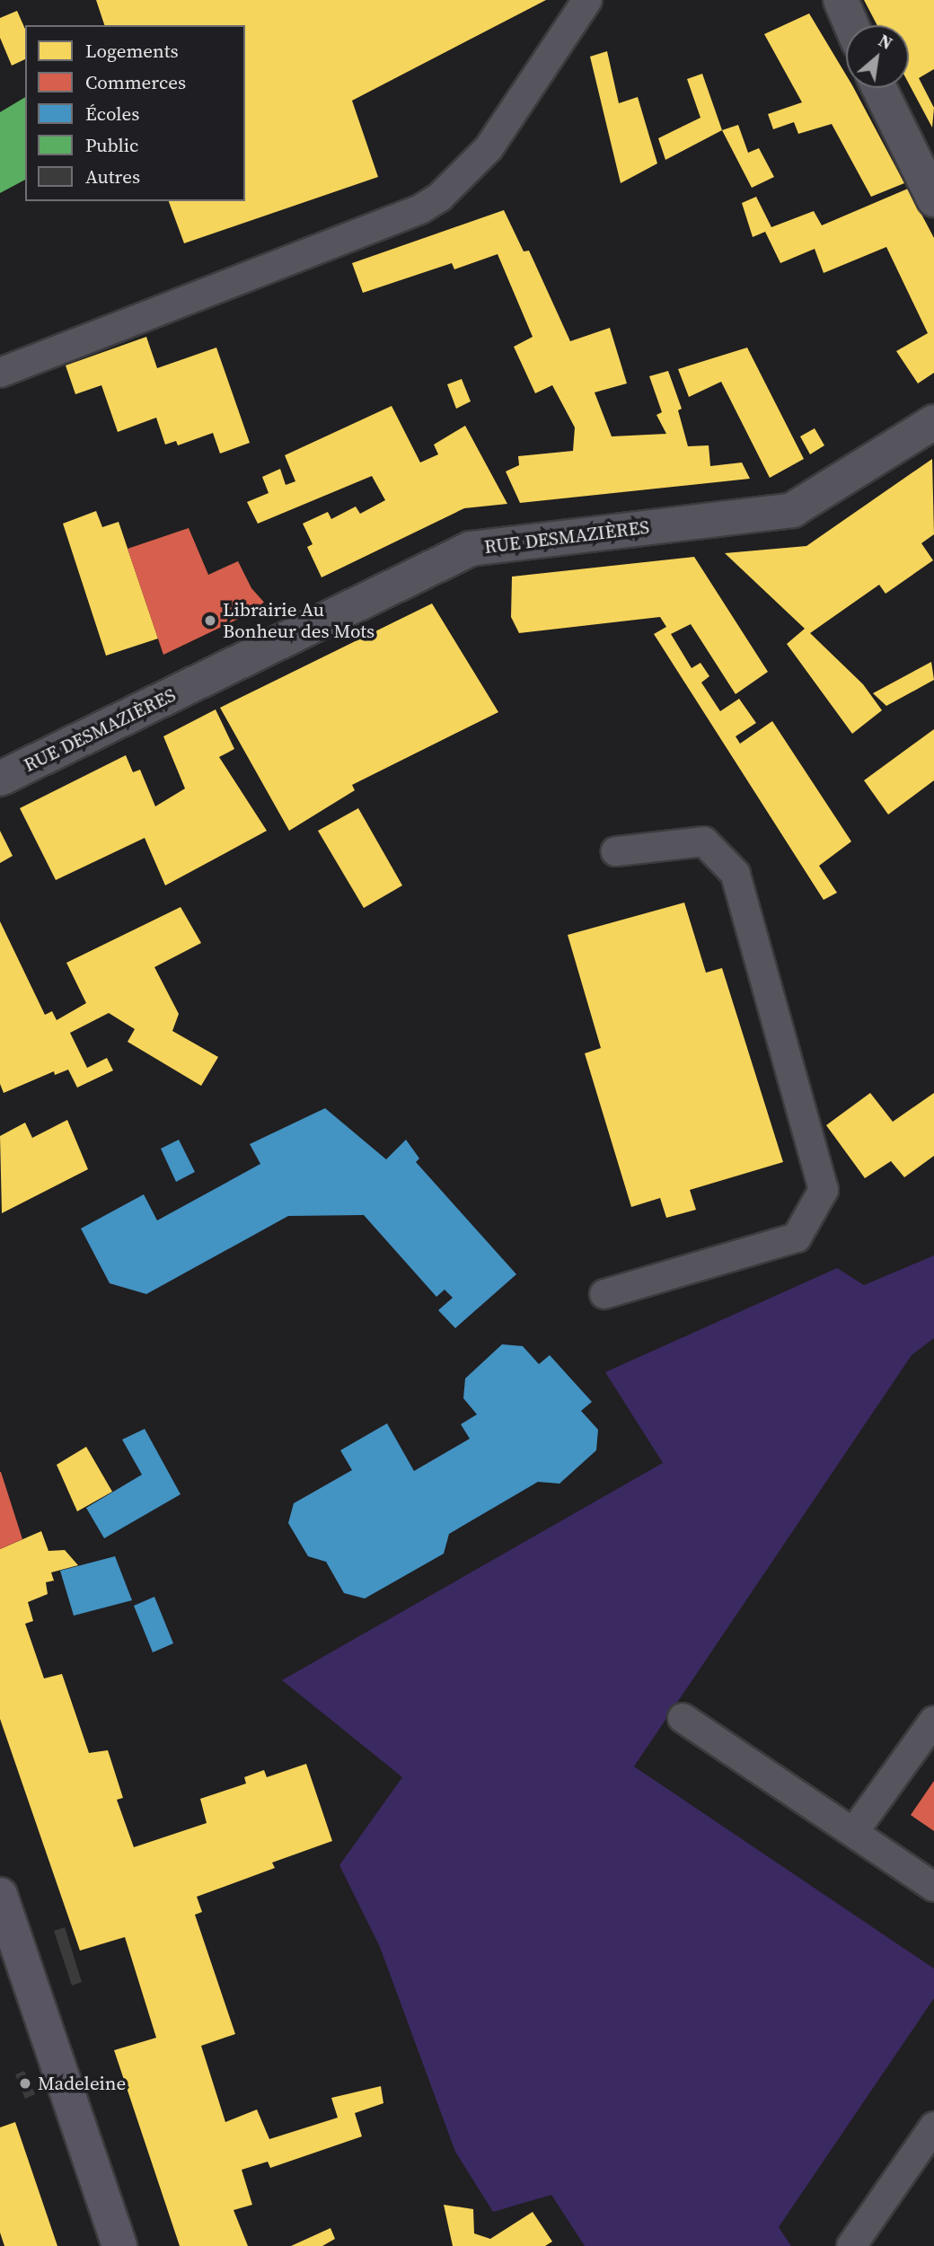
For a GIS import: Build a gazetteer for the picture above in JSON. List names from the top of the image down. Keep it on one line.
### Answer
{"streets":{"street":["RUE DESMAZIÈRES"]},"places":["Librairie Au Bonheur des Mots","Madeleine"],"legend":["Logements","Commerces","Écoles","Public","Autres"],"north":"top right"}
